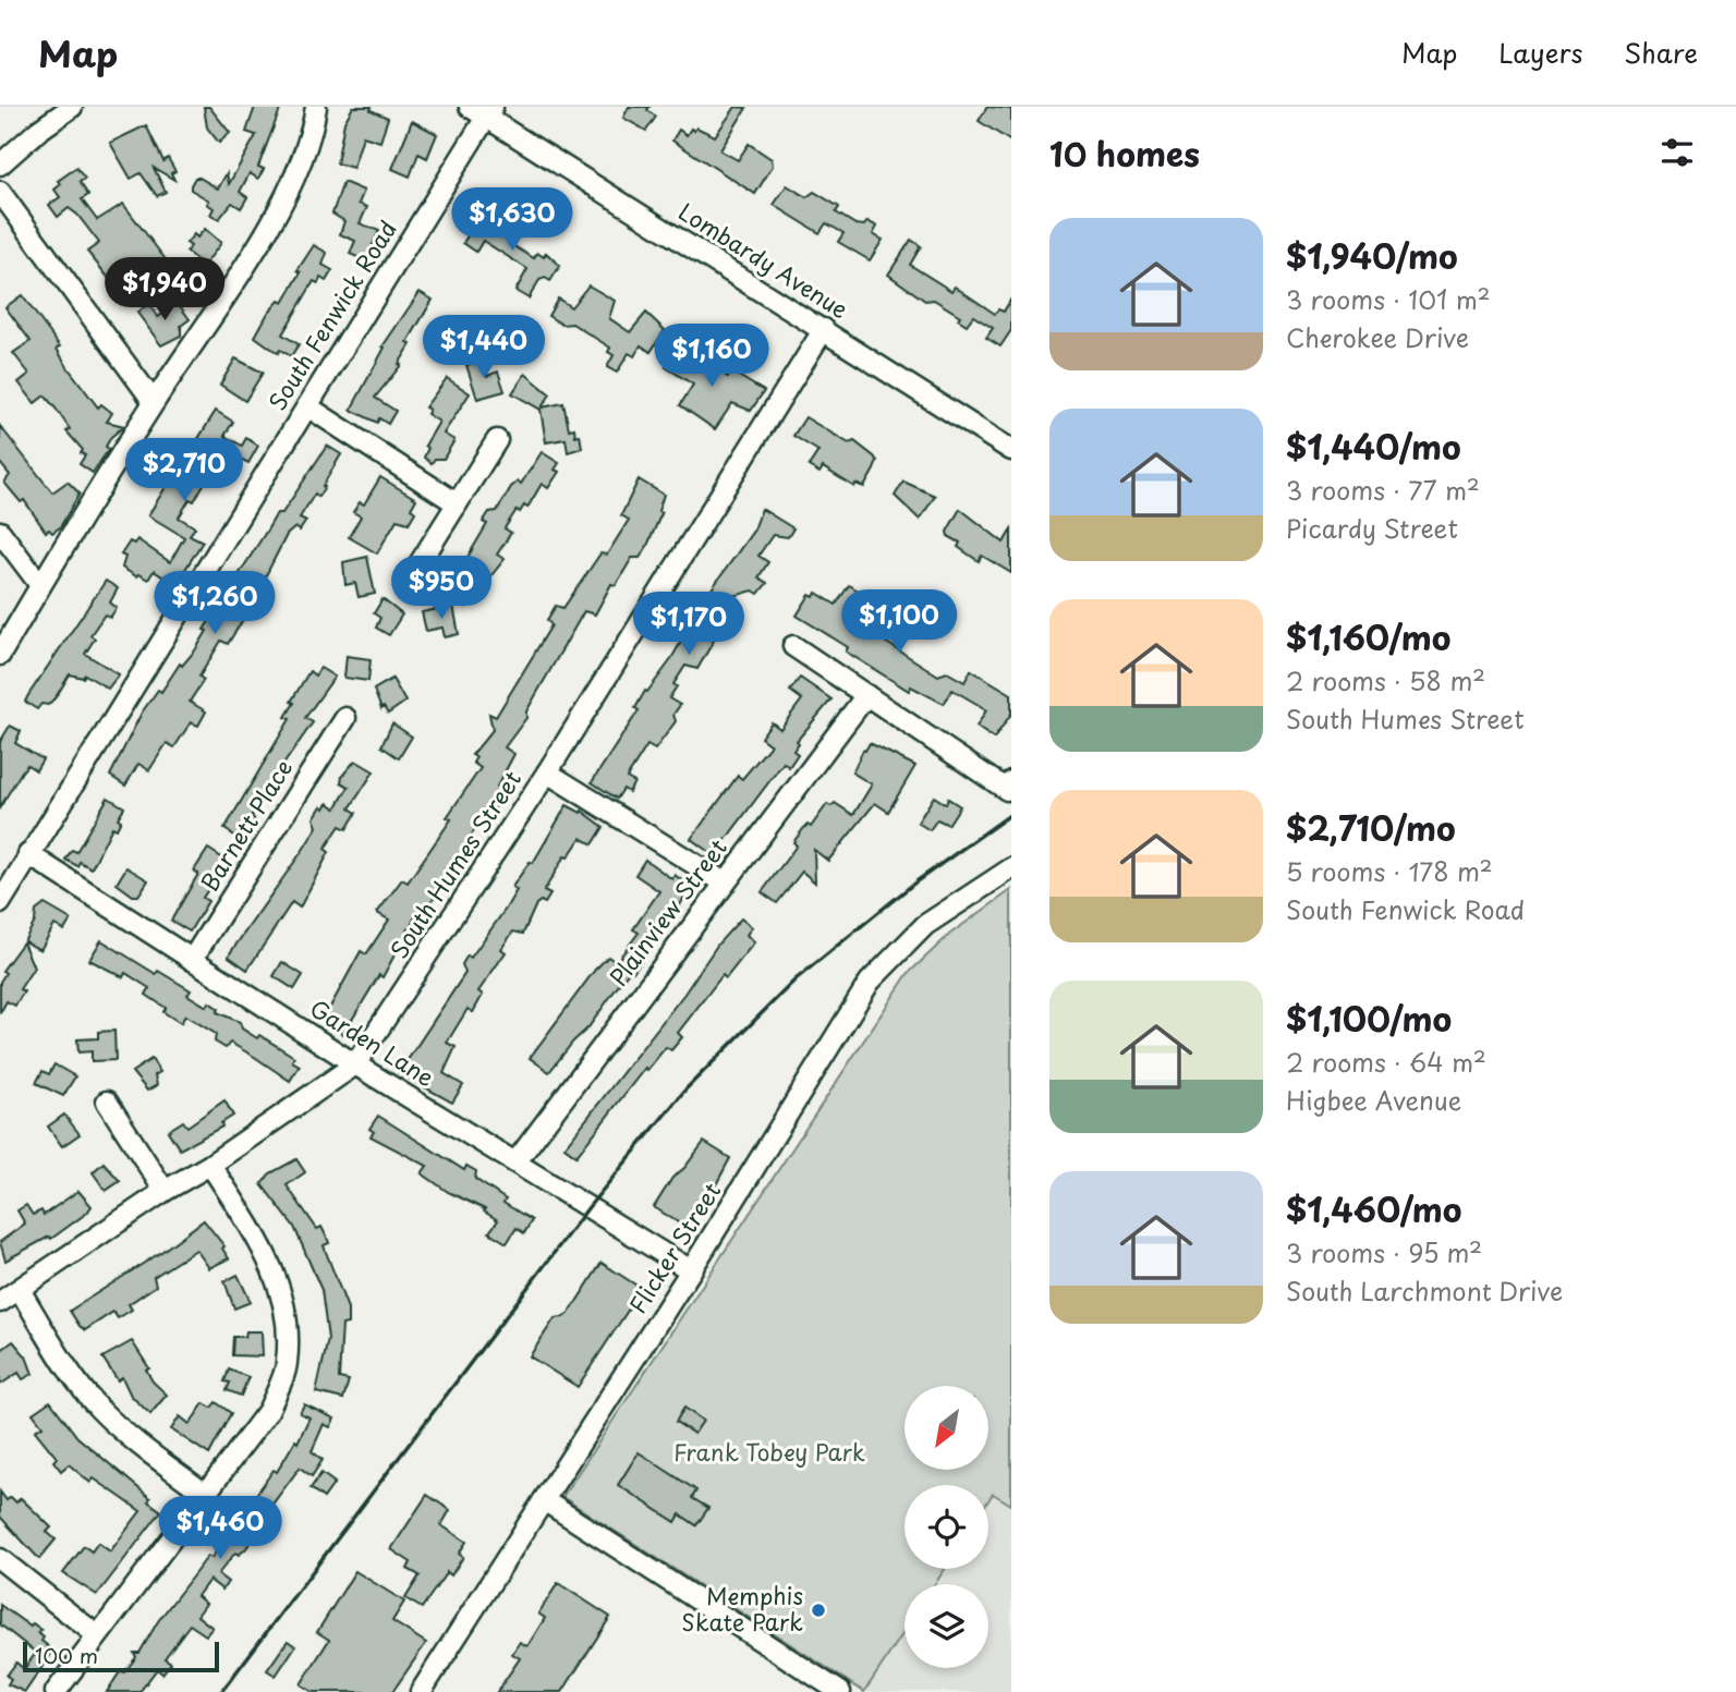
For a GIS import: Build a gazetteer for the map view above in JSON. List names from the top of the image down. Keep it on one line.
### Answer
{"streets":{"street":["Lombardy Avenue","South Fenwick Road","Barnett Place","South Humes Street","Plainview Street","Garden Lane","Flicker Street"]},"crossings":[["Lombardy Avenue","South Fenwick Road"],["Lombardy Avenue","South Humes Street"],["South Fenwick Road","Garden Lane"],["Barnett Place","Garden Lane"],["South Humes Street","Garden Lane"],["Plainview Street","Garden Lane"],["Garden Lane","Flicker Street"]],"parks":["Frank Tobey Park"],"places":["Memphis Skate Park"],"scale_bar":"100 m","north":"bottom left","page":{"header":"Map","nav":["Map","Layers","Share"],"heading":"10 homes","price":["$1,630","$1,940","$1,440","$1,160","$2,710","$950","$1,260","$1,100","$1,170","$1,460"],"list":[{"name":"$1,940/mo","note":"3 rooms · 101 m² · Cherokee Drive"},{"name":"$1,440/mo","note":"3 rooms · 77 m² · Picardy Street"},{"name":"$1,160/mo","note":"2 rooms · 58 m² · South Humes Street"},{"name":"$2,710/mo","note":"5 rooms · 178 m² · South Fenwick Road"},{"name":"$1,100/mo","note":"2 rooms · 64 m² · Higbee Avenue"},{"name":"$1,460/mo","note":"3 rooms · 95 m² · South Larchmont Drive"}],"scale":"100 m"}}
